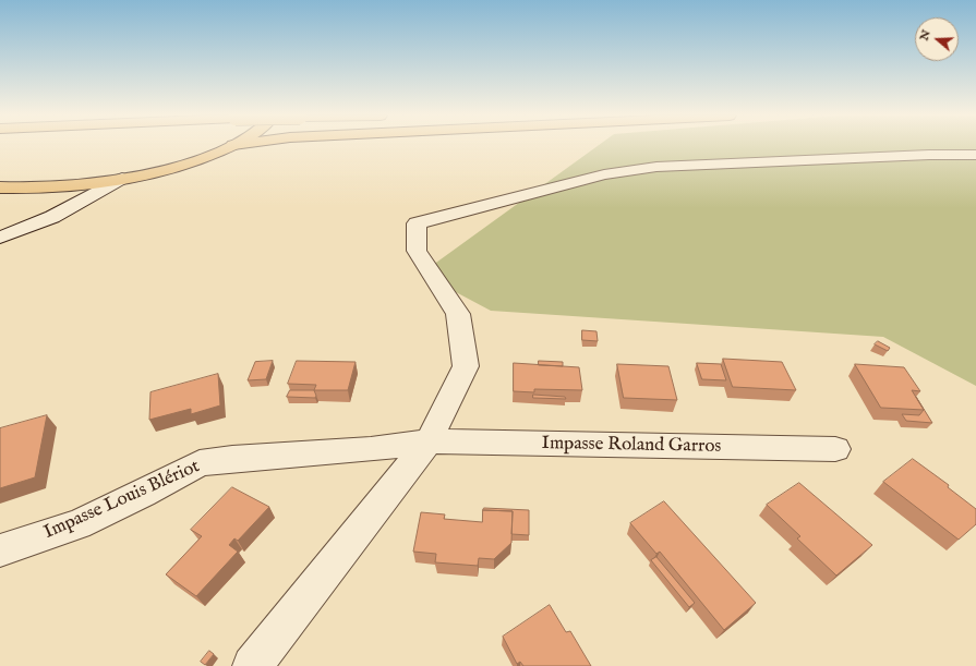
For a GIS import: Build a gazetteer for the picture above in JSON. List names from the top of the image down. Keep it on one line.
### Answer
{"streets":{"street":["Impasse Roland Garros","Impasse Louis Blériot"]},"crossings":[["Impasse Roland Garros","Impasse Louis Blériot"]],"north":"left"}
